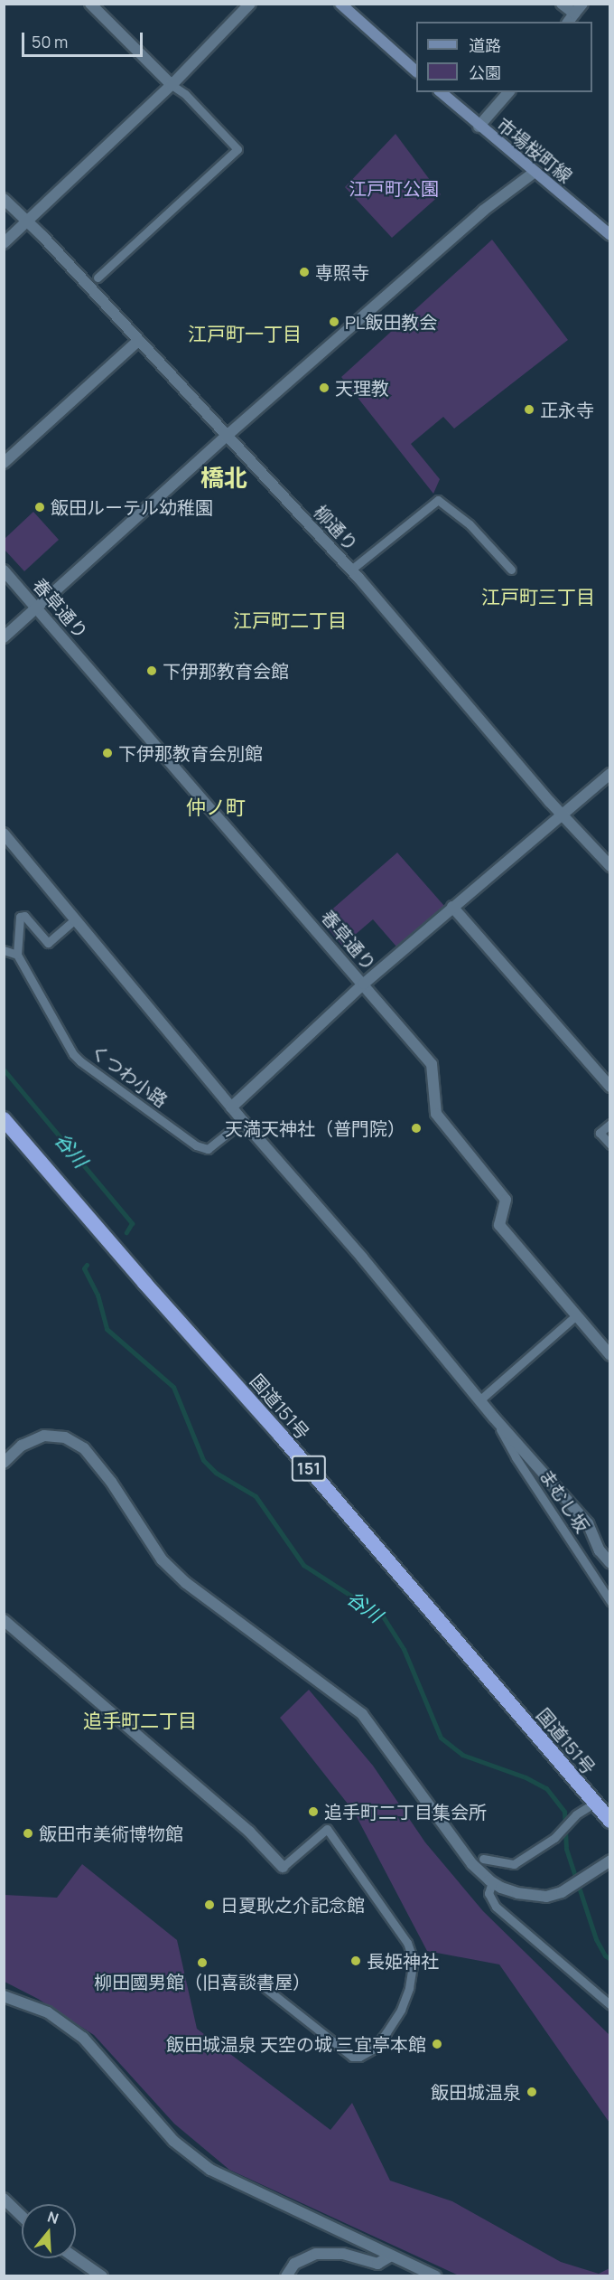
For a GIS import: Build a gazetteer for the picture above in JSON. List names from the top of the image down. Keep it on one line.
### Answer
{"streets":{"highway":["国道151号","151"],"main road":["市場桜町線"],"street":["柳通り","春草通り"],"lane":["くつわ小路","まむし坂"]},"districts":["江戸町一丁目","橋北","江戸町三丁目","江戸町二丁目","仲ノ町","追手町二丁目"],"water":["谷川"],"parks":["江戸町公園"],"places":["専照寺","PL飯田教会","天理教","正永寺","飯田ルーテル幼稚園","下伊那教育会館","下伊那教育会別館","天満天神社（普門院）","追手町二丁目集会所","飯田市美術博物館","日夏耿之介記念館","長姫神社","柳田國男館（旧喜談書屋）","飯田城温泉 天空の城 三宜亭本館","飯田城温泉"],"legend":["道路","公園"],"scale_bar":"50 m","north":"top"}
